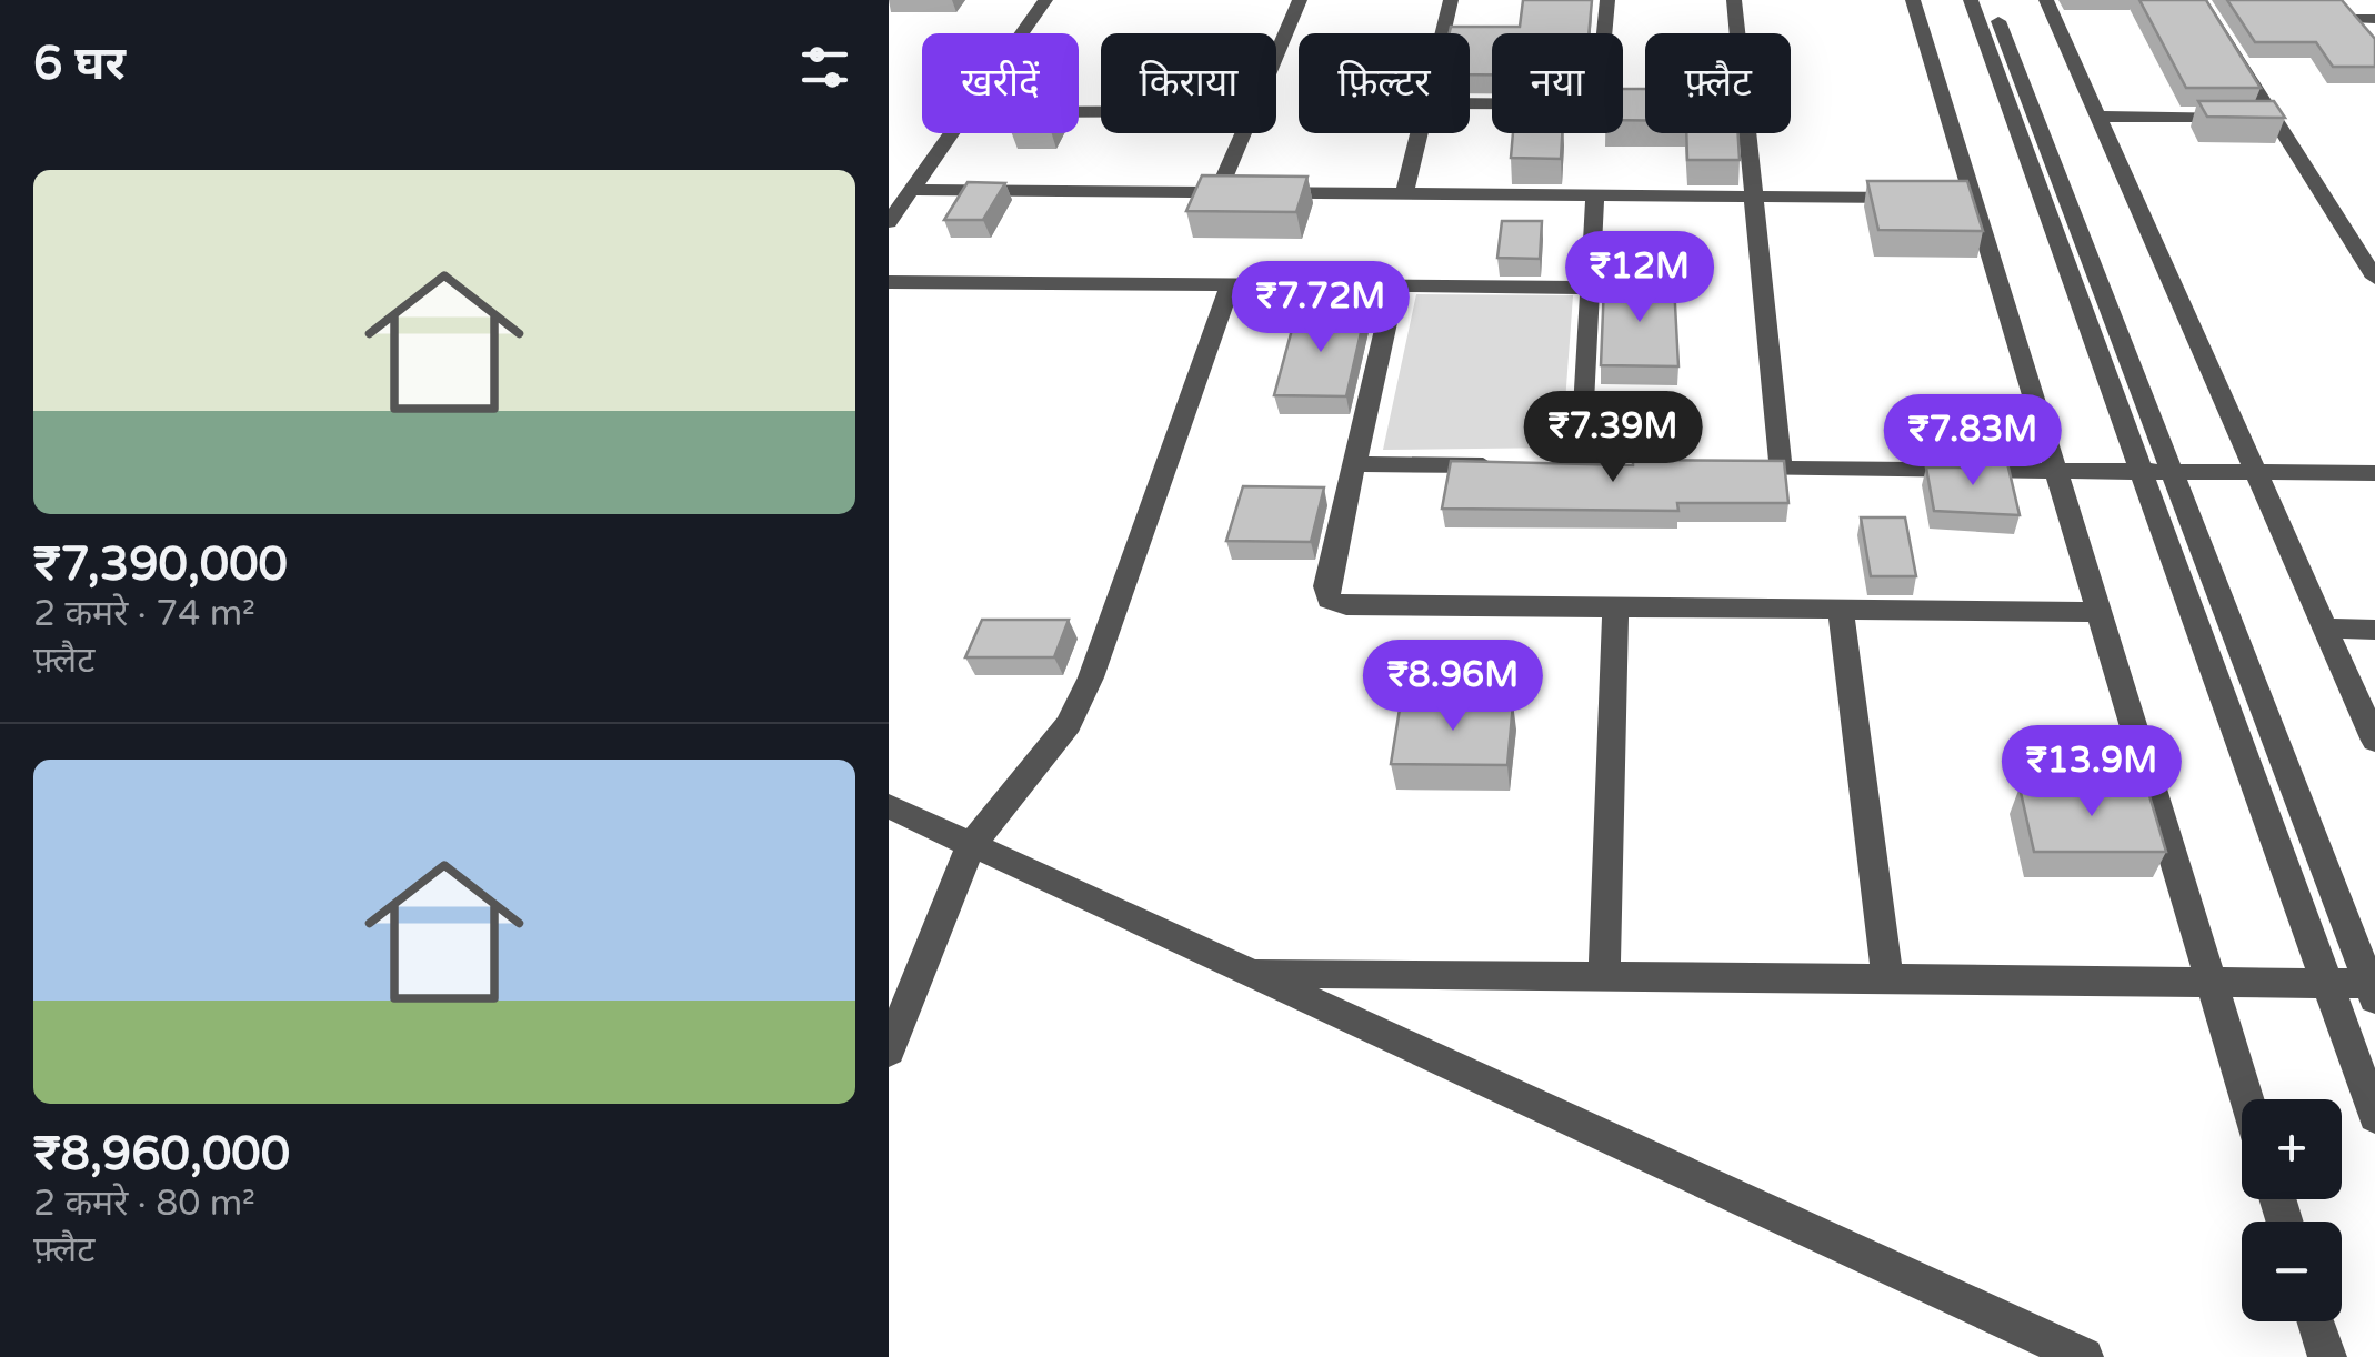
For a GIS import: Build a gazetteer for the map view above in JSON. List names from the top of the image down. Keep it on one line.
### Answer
{"page":{"heading":"6 घर","chip":["खरीदें","किराया","फ़िल्टर","नया","फ़्लैट"],"list":[{"name":"₹7,390,000","note":"2 कमरे · 74 m² · फ़्लैट"},{"name":"₹8,960,000","note":"2 कमरे · 80 m² · फ़्लैट"}],"price":["₹12M","₹7.72M","₹7.39M","₹7.83M","₹8.96M","₹13.9M"],"map_buttons":["+","−"]}}
